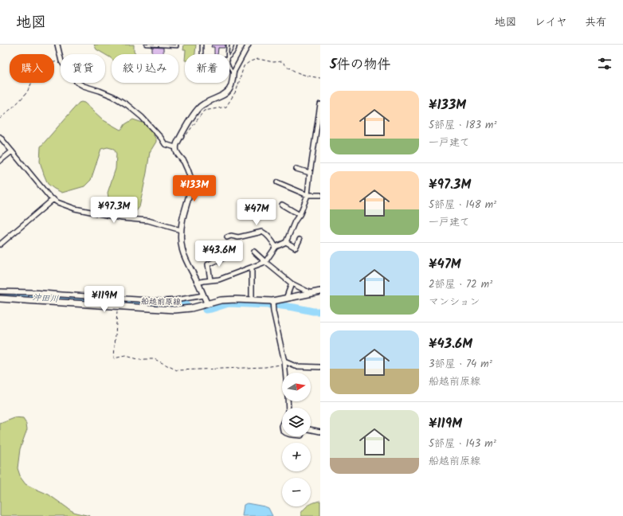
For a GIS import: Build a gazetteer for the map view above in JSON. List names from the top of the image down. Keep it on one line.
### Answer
{"streets":{"main road":["船越前原線"]},"water":["沖田川"],"north":"right","page":{"header":"地図","nav":["地図","レイヤ","共有"],"heading":"5件の物件","chip":["購入","賃貸","絞り込み","新着"],"list":[{"name":"¥133M","note":"5部屋 · 183 m² · 一戸建て"},{"name":"¥97.3M","note":"5部屋 · 148 m² · 一戸建て"},{"name":"¥47M","note":"2部屋 · 72 m² · マンション"},{"name":"¥43.6M","note":"3部屋 · 74 m² · 船越前原線"},{"name":"¥119M","note":"5部屋 · 143 m² · 船越前原線"}],"price":["¥133M","¥97.3M","¥47M","¥43.6M","¥119M"],"map_buttons":["+","−"]}}
